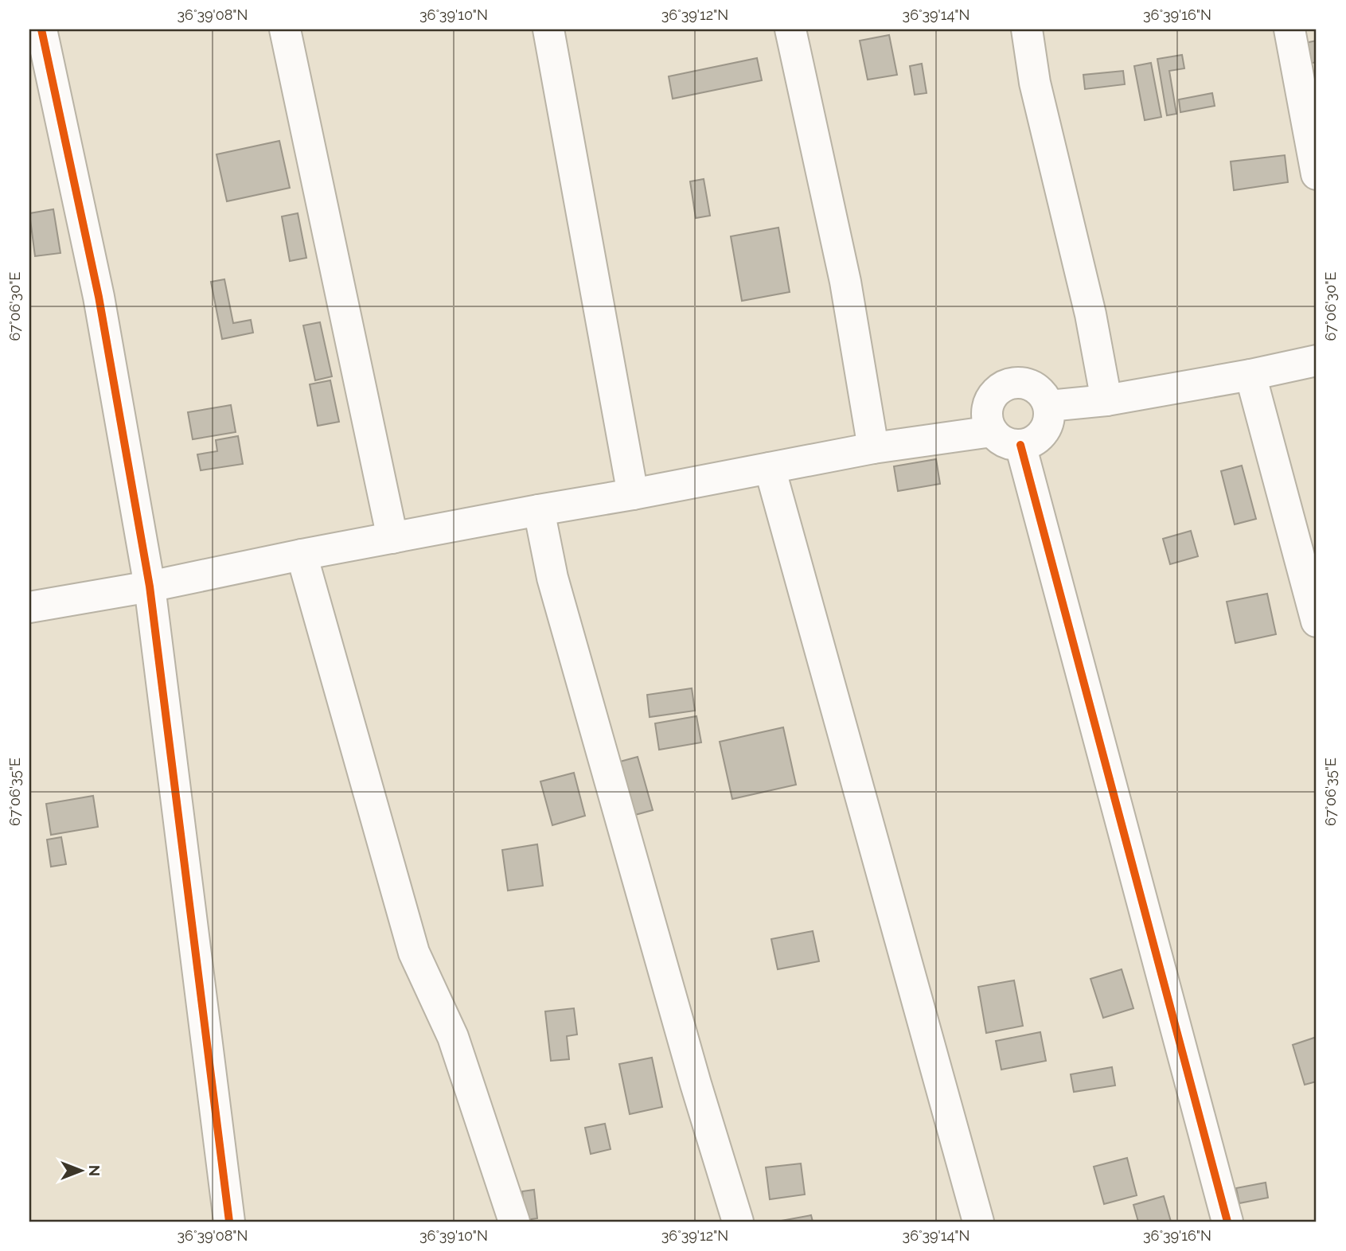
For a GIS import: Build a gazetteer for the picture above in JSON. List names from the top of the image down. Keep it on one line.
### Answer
{"north":"right","coordinates":["36°39'08\"N","36°39'10\"N","36°39'12\"N","36°39'14\"N","36°39'16\"N","67°06'30\"E","67°06'35\"E"]}
